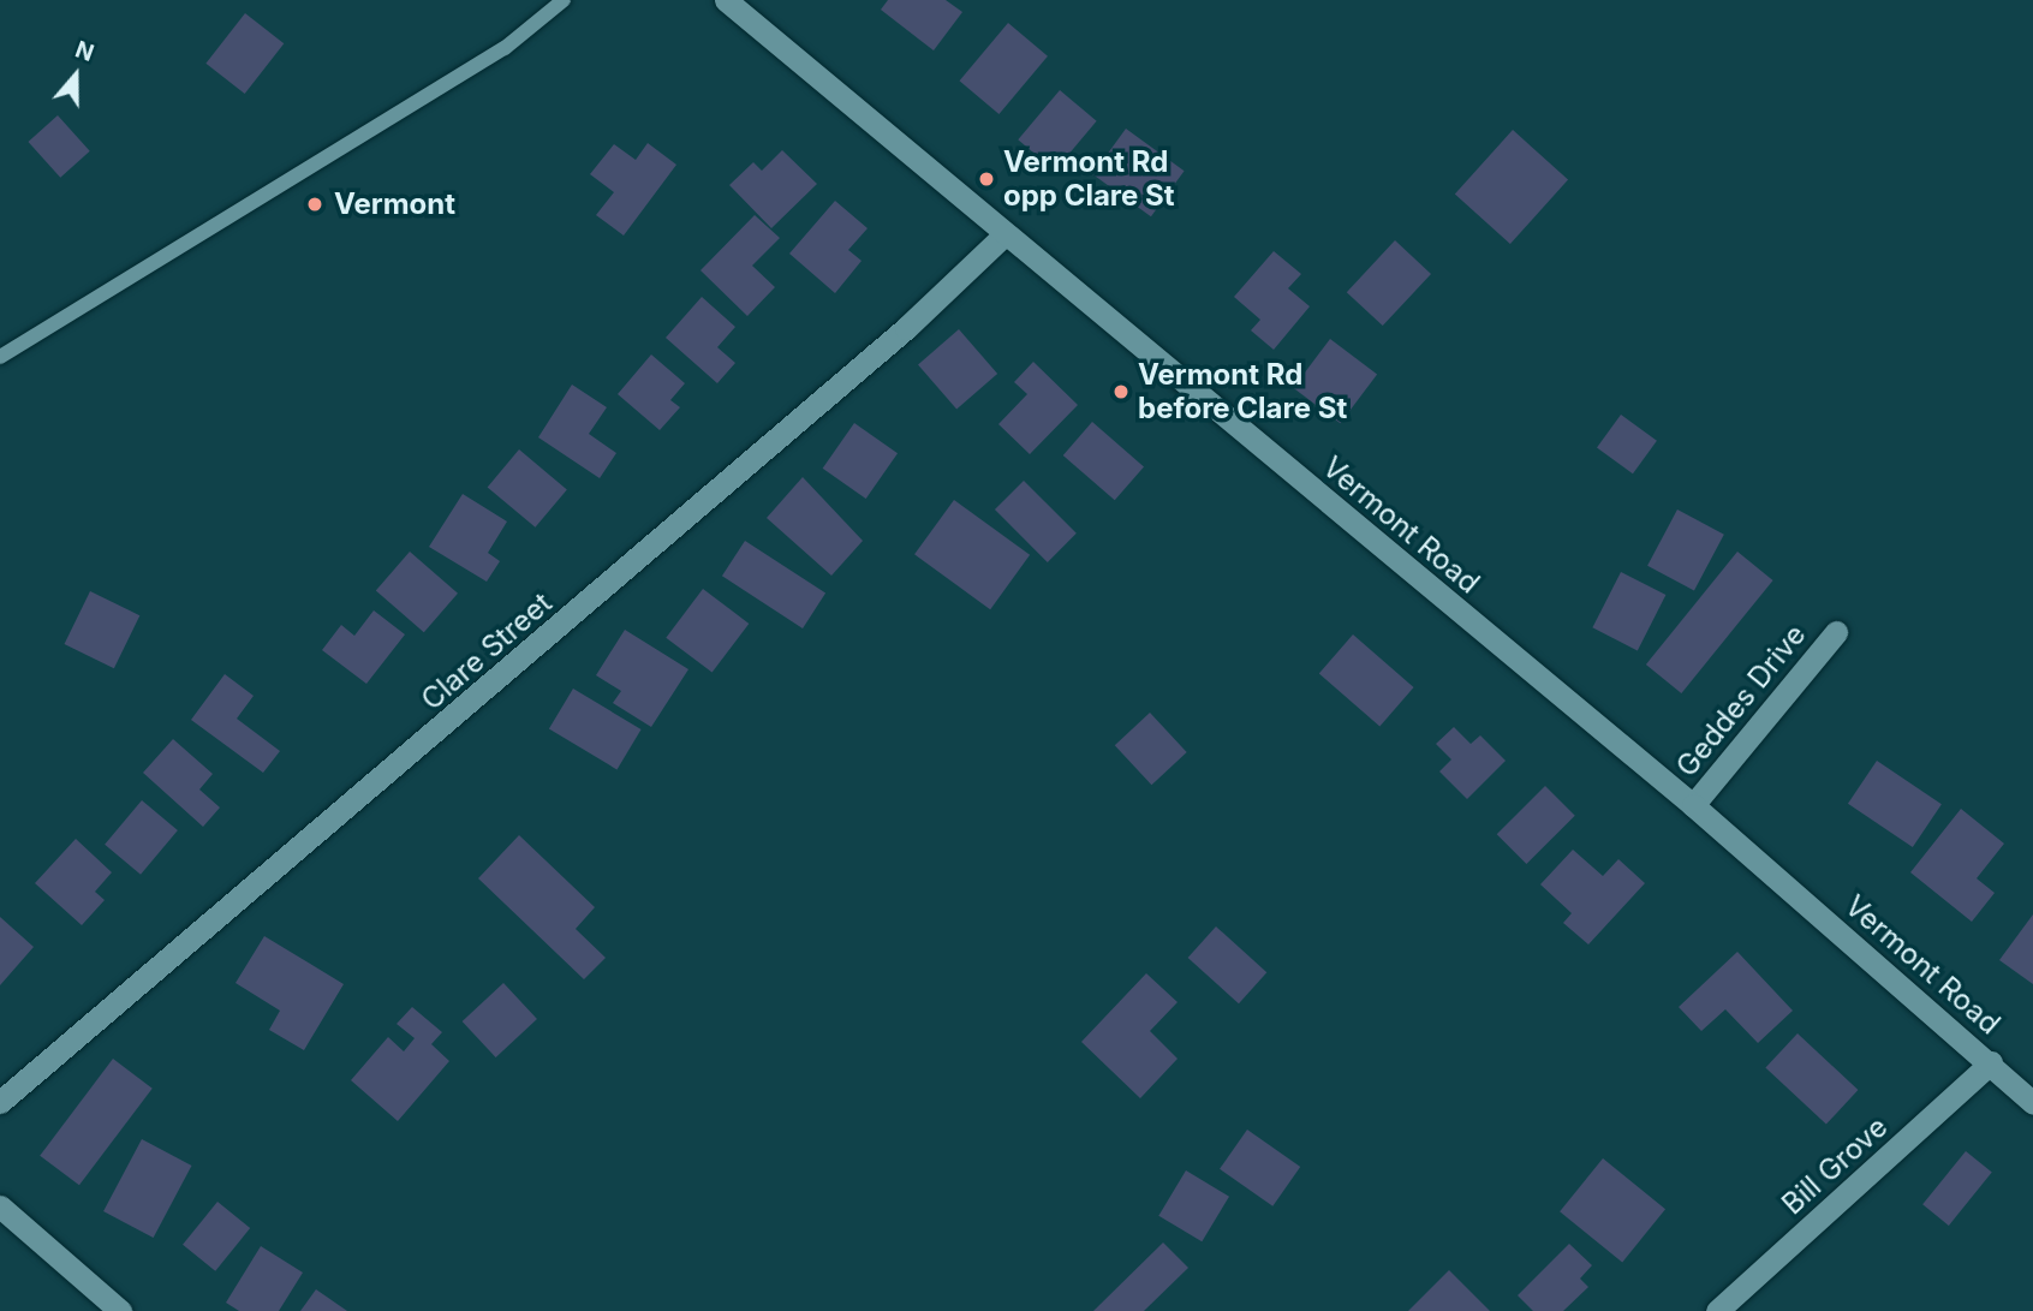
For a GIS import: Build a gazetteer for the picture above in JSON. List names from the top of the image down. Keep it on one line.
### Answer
{"streets":{"street":["Vermont Road","Clare Street","Geddes Drive","Bill Grove"]},"crossings":[["Vermont Road","Clare Street"],["Vermont Road","Geddes Drive"],["Vermont Road","Bill Grove"]],"places":["Vermont Rd opp Clare St","Vermont","Vermont Rd before Clare St"],"north":"top"}
